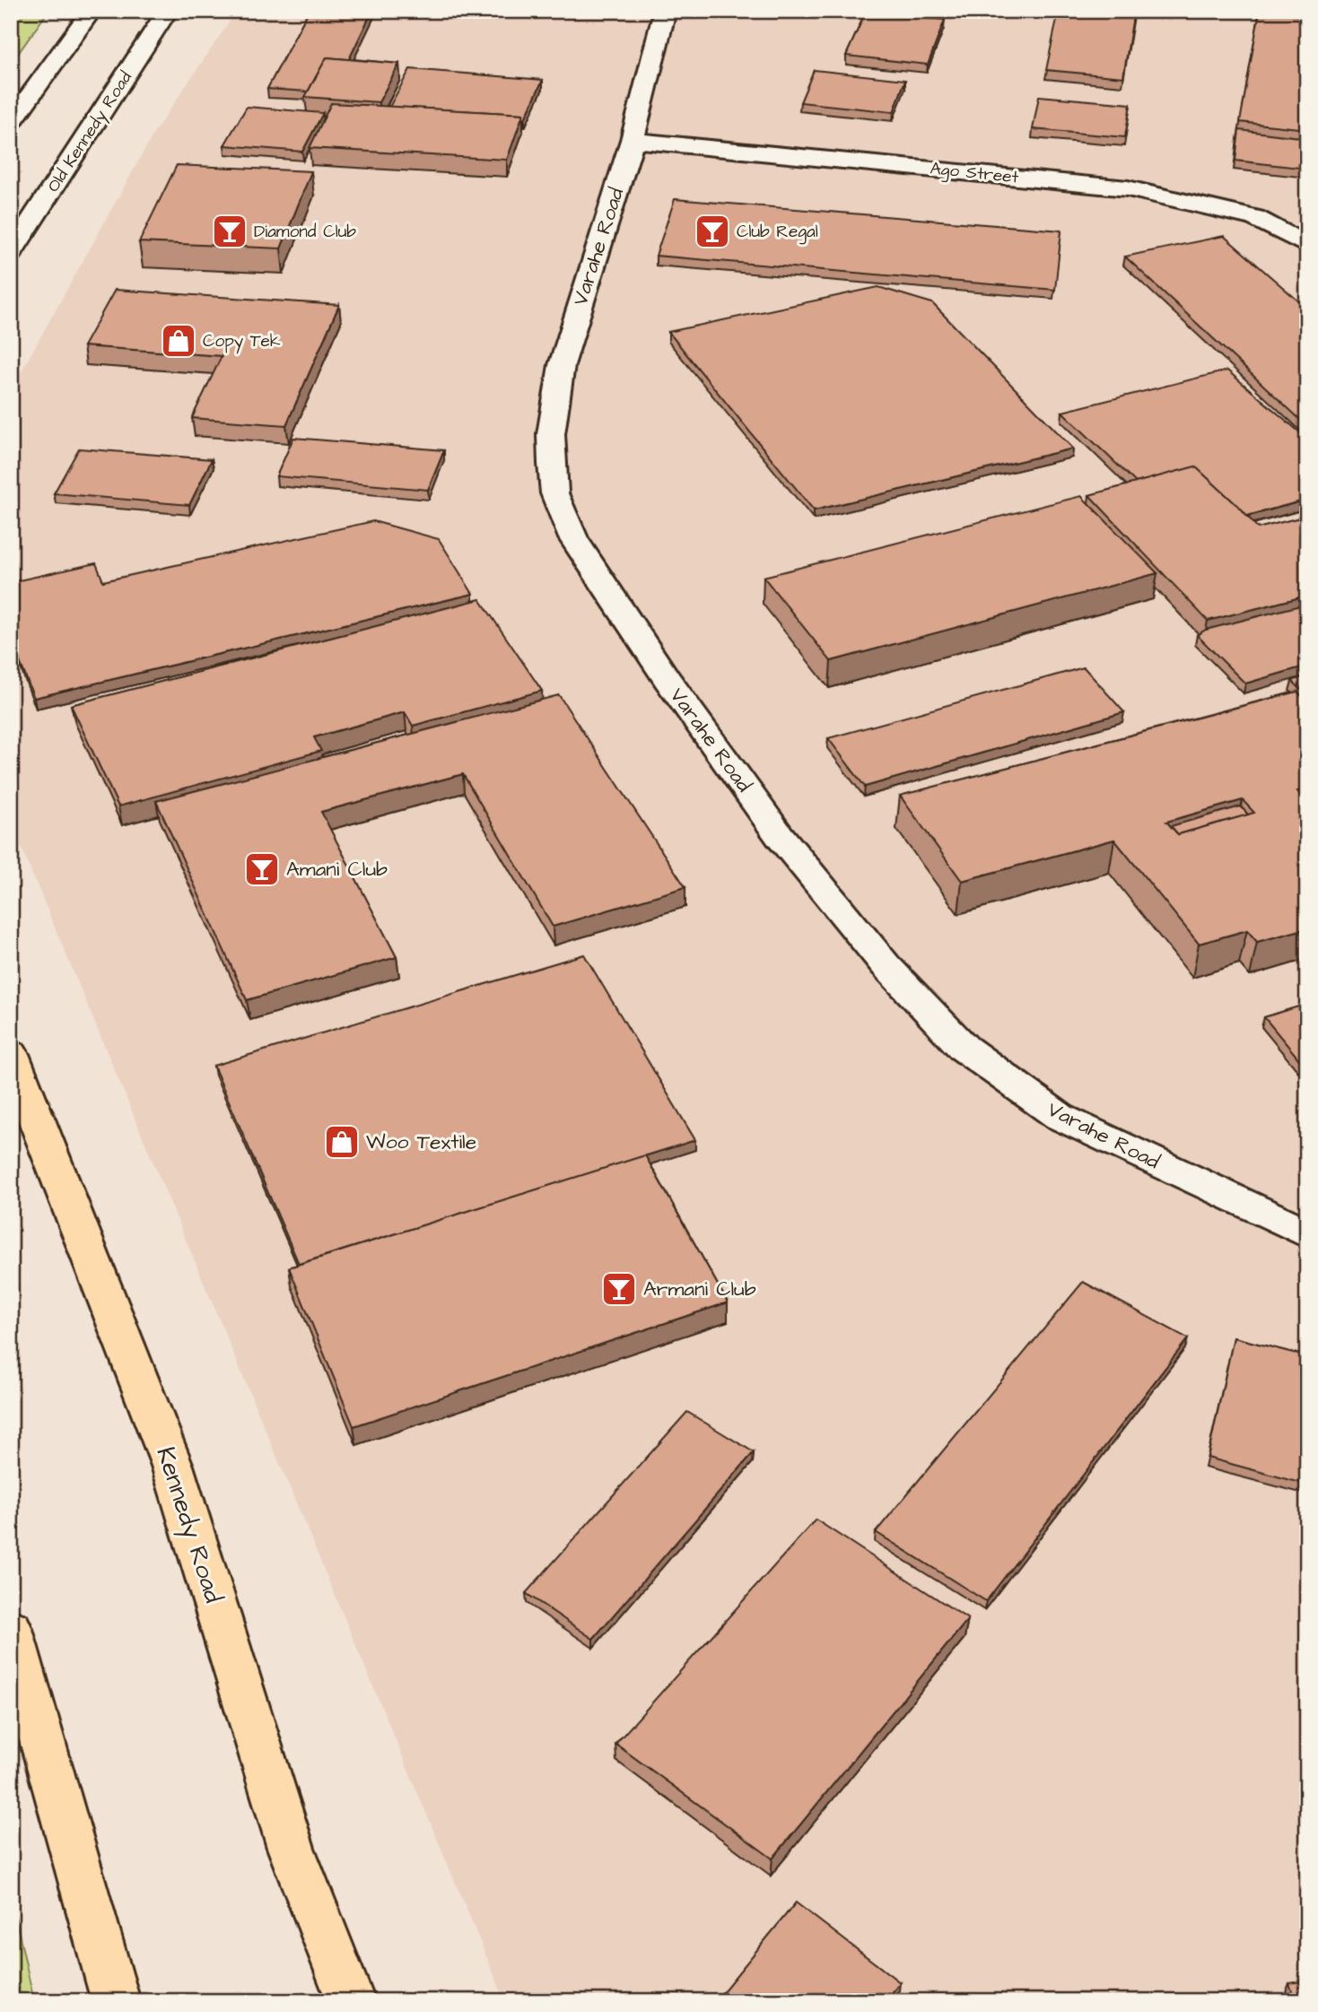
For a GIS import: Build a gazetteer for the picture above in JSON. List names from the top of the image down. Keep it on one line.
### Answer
{"streets":{"main road":["Kennedy Road"],"street":["Old Kennedy Road","Ago Street","Varahe Road"]},"crossings":[["Ago Street","Varahe Road"]],"places":{"bar":["Diamond Club","Club Regal","Amani Club","Armani Club"],"shop":["Copy Tek","Woo Textile"]}}
